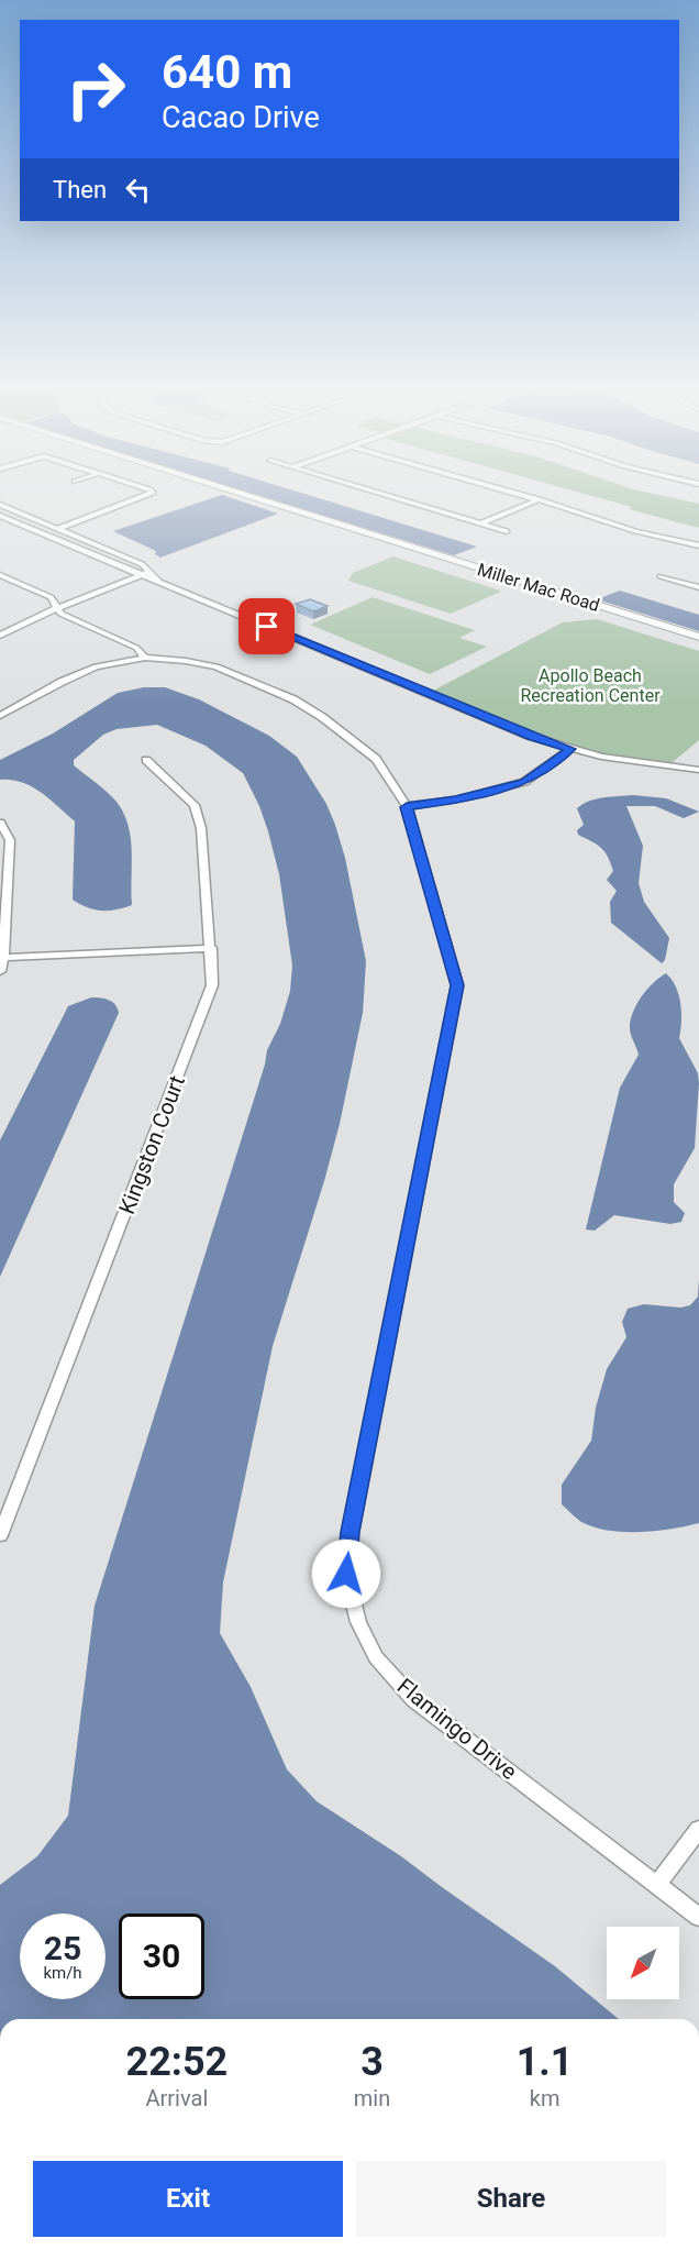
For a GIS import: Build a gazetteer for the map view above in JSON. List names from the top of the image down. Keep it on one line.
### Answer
{"streets":{"street":["Miller Mac Road","Kingston Court","Flamingo Drive"]},"parks":["Apollo Beach Recreation Center"],"north":"bottom left","page":{"turn":["640 m","Cacao Drive"],"then":"Then","speed":"25 km/h","limit":"30","eta":["22:52","Arrival","3","min","1.1","km"],"buttons":["Exit","Share"]}}
